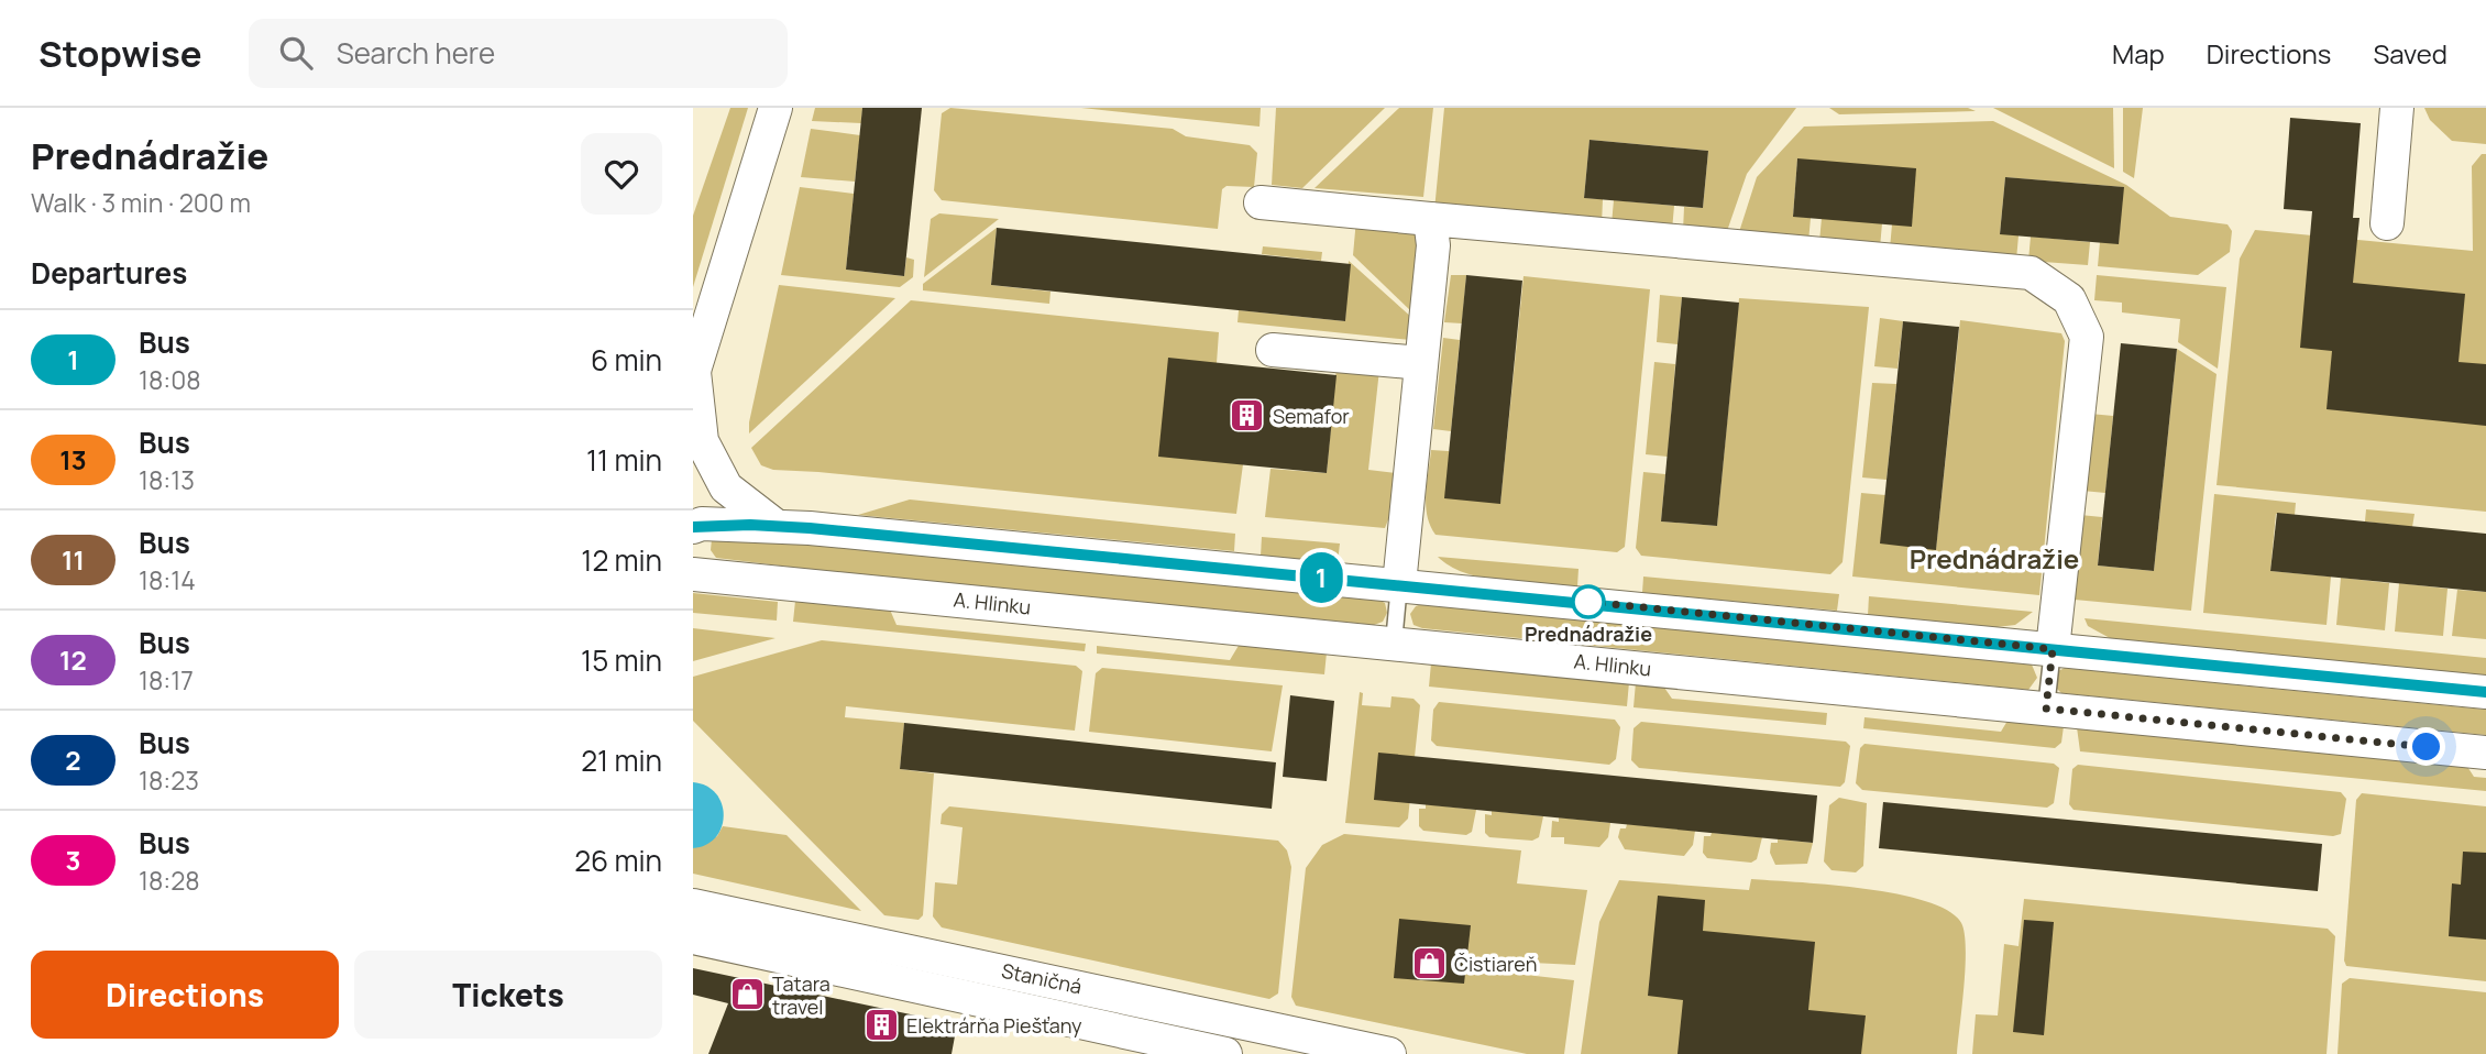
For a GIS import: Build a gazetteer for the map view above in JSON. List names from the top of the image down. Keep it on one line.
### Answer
{"streets":{"street":["A. Hlinku","Staničná"]},"districts":["Prednádražie"],"places":{"building":["Semafor","Elektrárňa Piešťany"],"other":["Prednádražie"],"shop":["Čistiareň","Tatara travel"]},"lines":["bus line 1"],"page":{"header":"Stopwise","search":"Search here","nav":["Map","Directions","Saved"],"heading":[["Prednádražie","Walk · 3 min · 200 m"],"Departures"],"on_map":"1","list":[{"mark":"1","name":"Bus","note":"18:08","value":"6 min"},{"mark":"13","name":"Bus","note":"18:13","value":"11 min"},{"mark":"11","name":"Bus","note":"18:14","value":"12 min"},{"mark":"12","name":"Bus","note":"18:17","value":"15 min"},{"mark":"2","name":"Bus","note":"18:23","value":"21 min"},{"mark":"3","name":"Bus","note":"18:28","value":"26 min"}],"buttons":["Directions","Tickets"]}}
